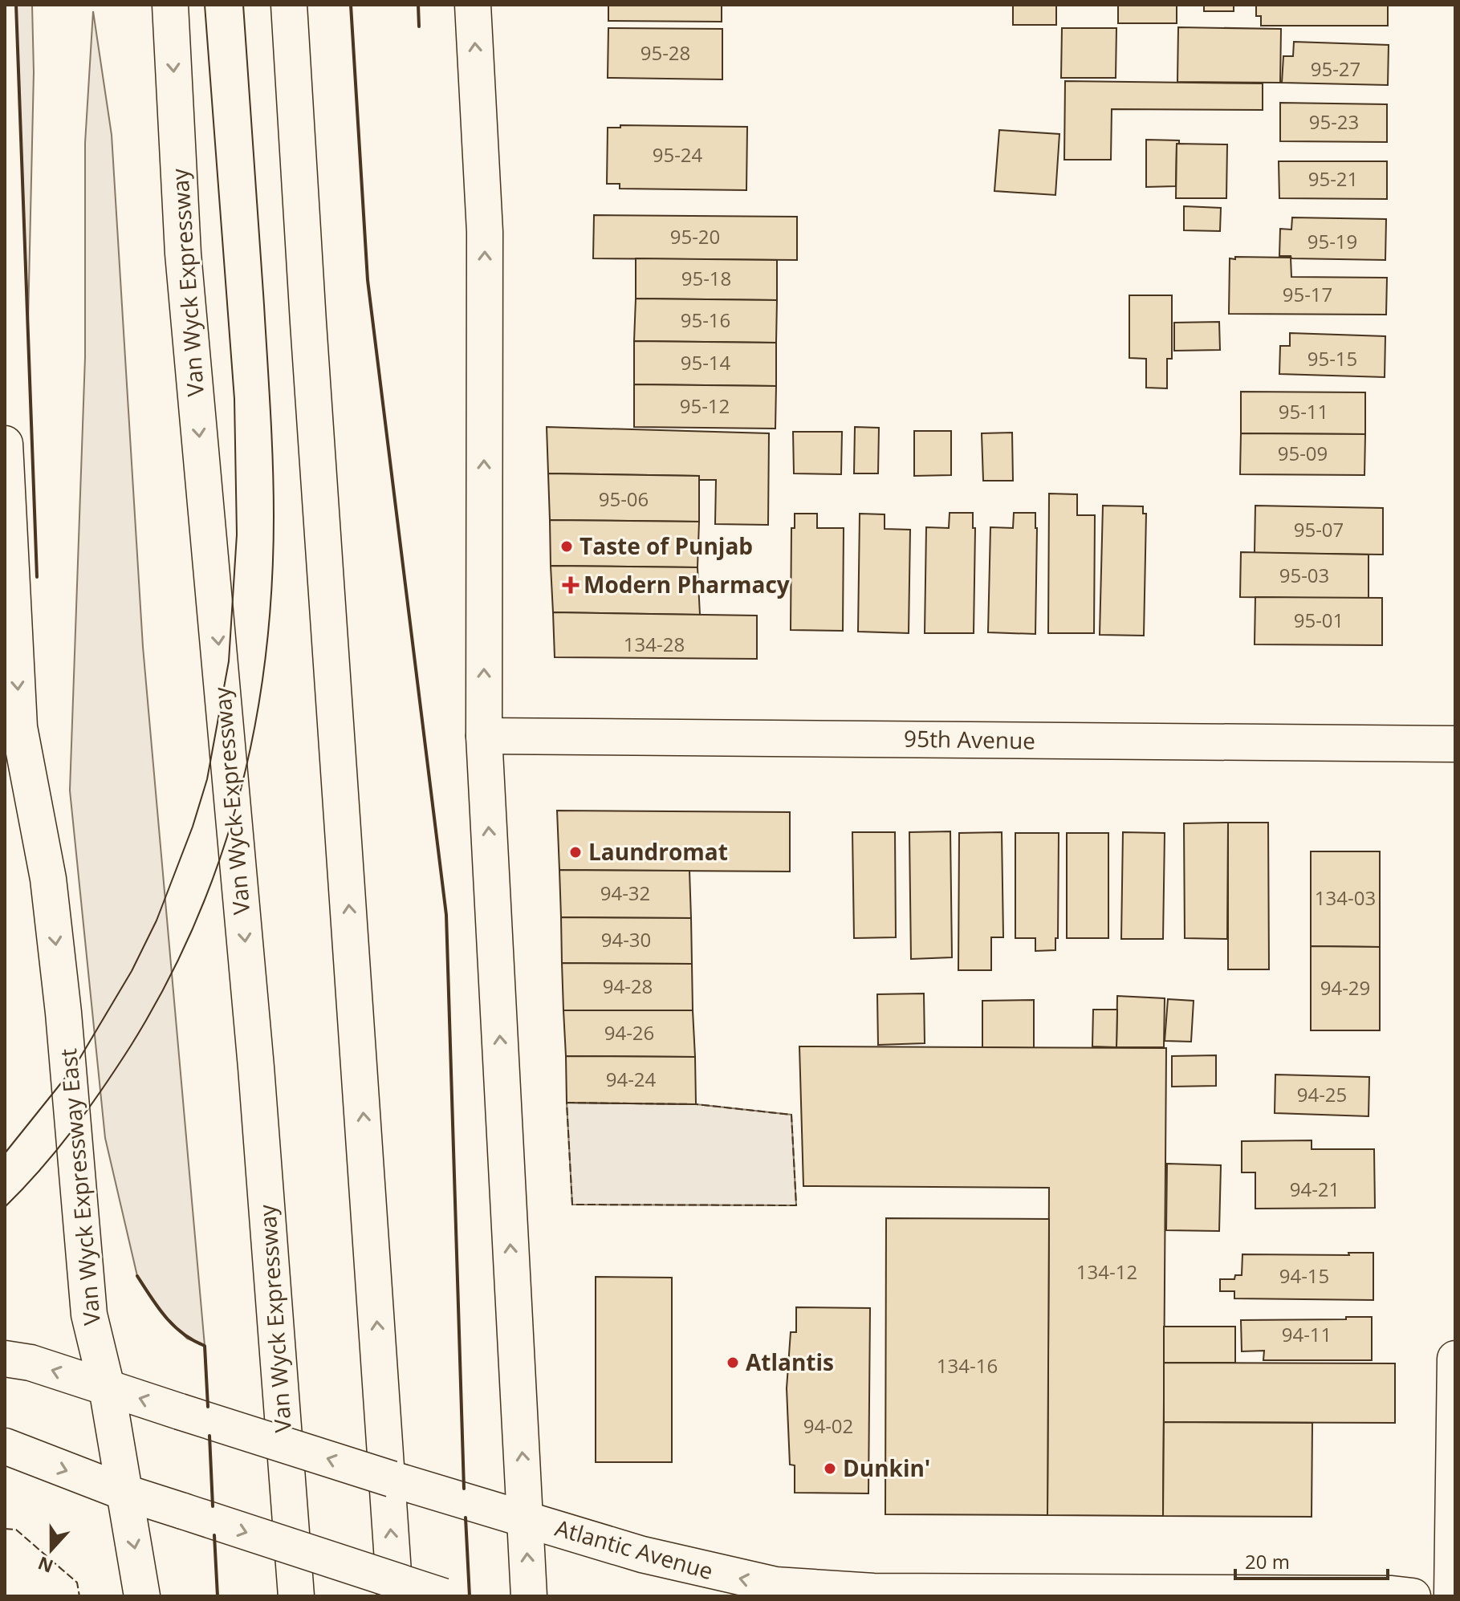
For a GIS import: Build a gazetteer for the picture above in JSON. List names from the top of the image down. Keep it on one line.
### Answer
{"streets":{"main road":["Van Wyck Expressway","95th Avenue","Van Wyck Expressway East","Atlantic Avenue"]},"crossings":[["Van Wyck Expressway East","Atlantic Avenue"]],"places":{"other":["Taste of Punjab","Laundromat","Atlantis","Dunkin'"],"health":["Modern Pharmacy"]},"house_numbers":["95-28","95-27","95-23","95-24","95-21","95-20","95-19","95-18","95-17","95-16","95-15","95-14","95-12","95-11","95-09","95-06","95-07","95-03","95-01","134-28","94-32","134-03","94-30","94-28","94-29","94-26","94-24","94-25","94-21","134-12","94-15","94-11","134-16","94-02"],"scale_bar":"20 m","north":"bottom"}
